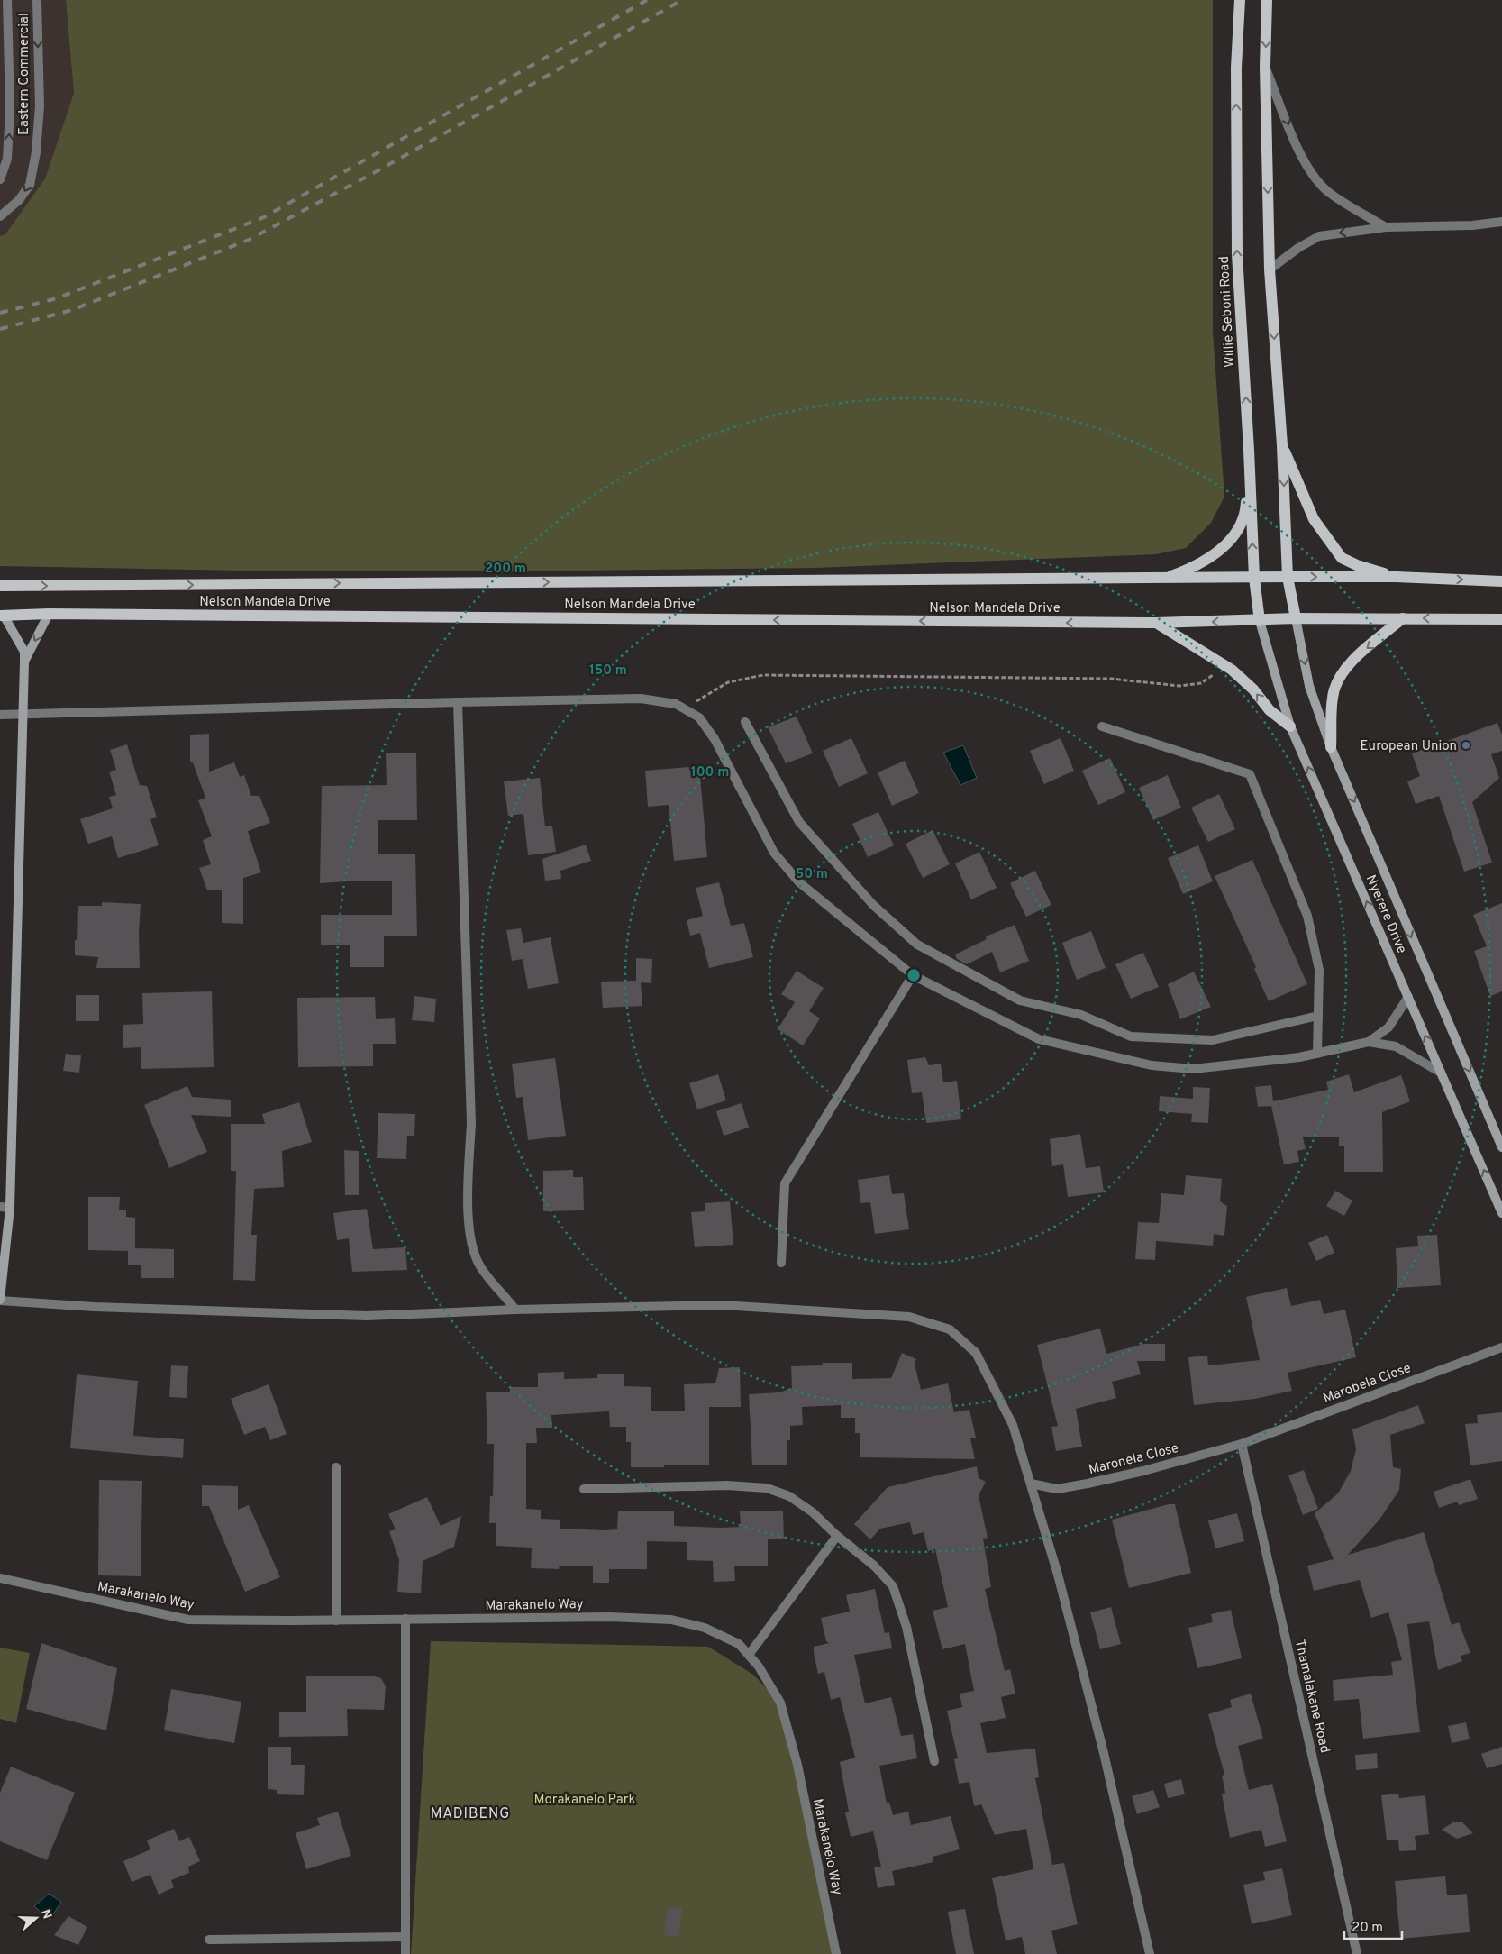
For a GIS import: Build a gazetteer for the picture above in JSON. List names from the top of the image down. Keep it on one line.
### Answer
{"streets":{"main road":["Willie Seboni Road","Nelson Mandela Drive","Nyerere Drive"],"street":["Eastern Commercial","Marobela Close","Maronela Close","Marakanelo Way","Thamalakane Road"]},"crossings":[["Willie Seboni Road","Nelson Mandela Drive"],["Willie Seboni Road","Nyerere Drive"],["Nelson Mandela Drive","Nyerere Drive"],["Marobela Close","Maronela Close"],["Marobela Close","Thamalakane Road"],["Maronela Close","Thamalakane Road"]],"districts":["MADIBENG"],"parks":["Morakanelo Park"],"places":["European Union"],"scale_bar":"20 m","north":"right","rings":["200 m","150 m","100 m","50 m"]}
